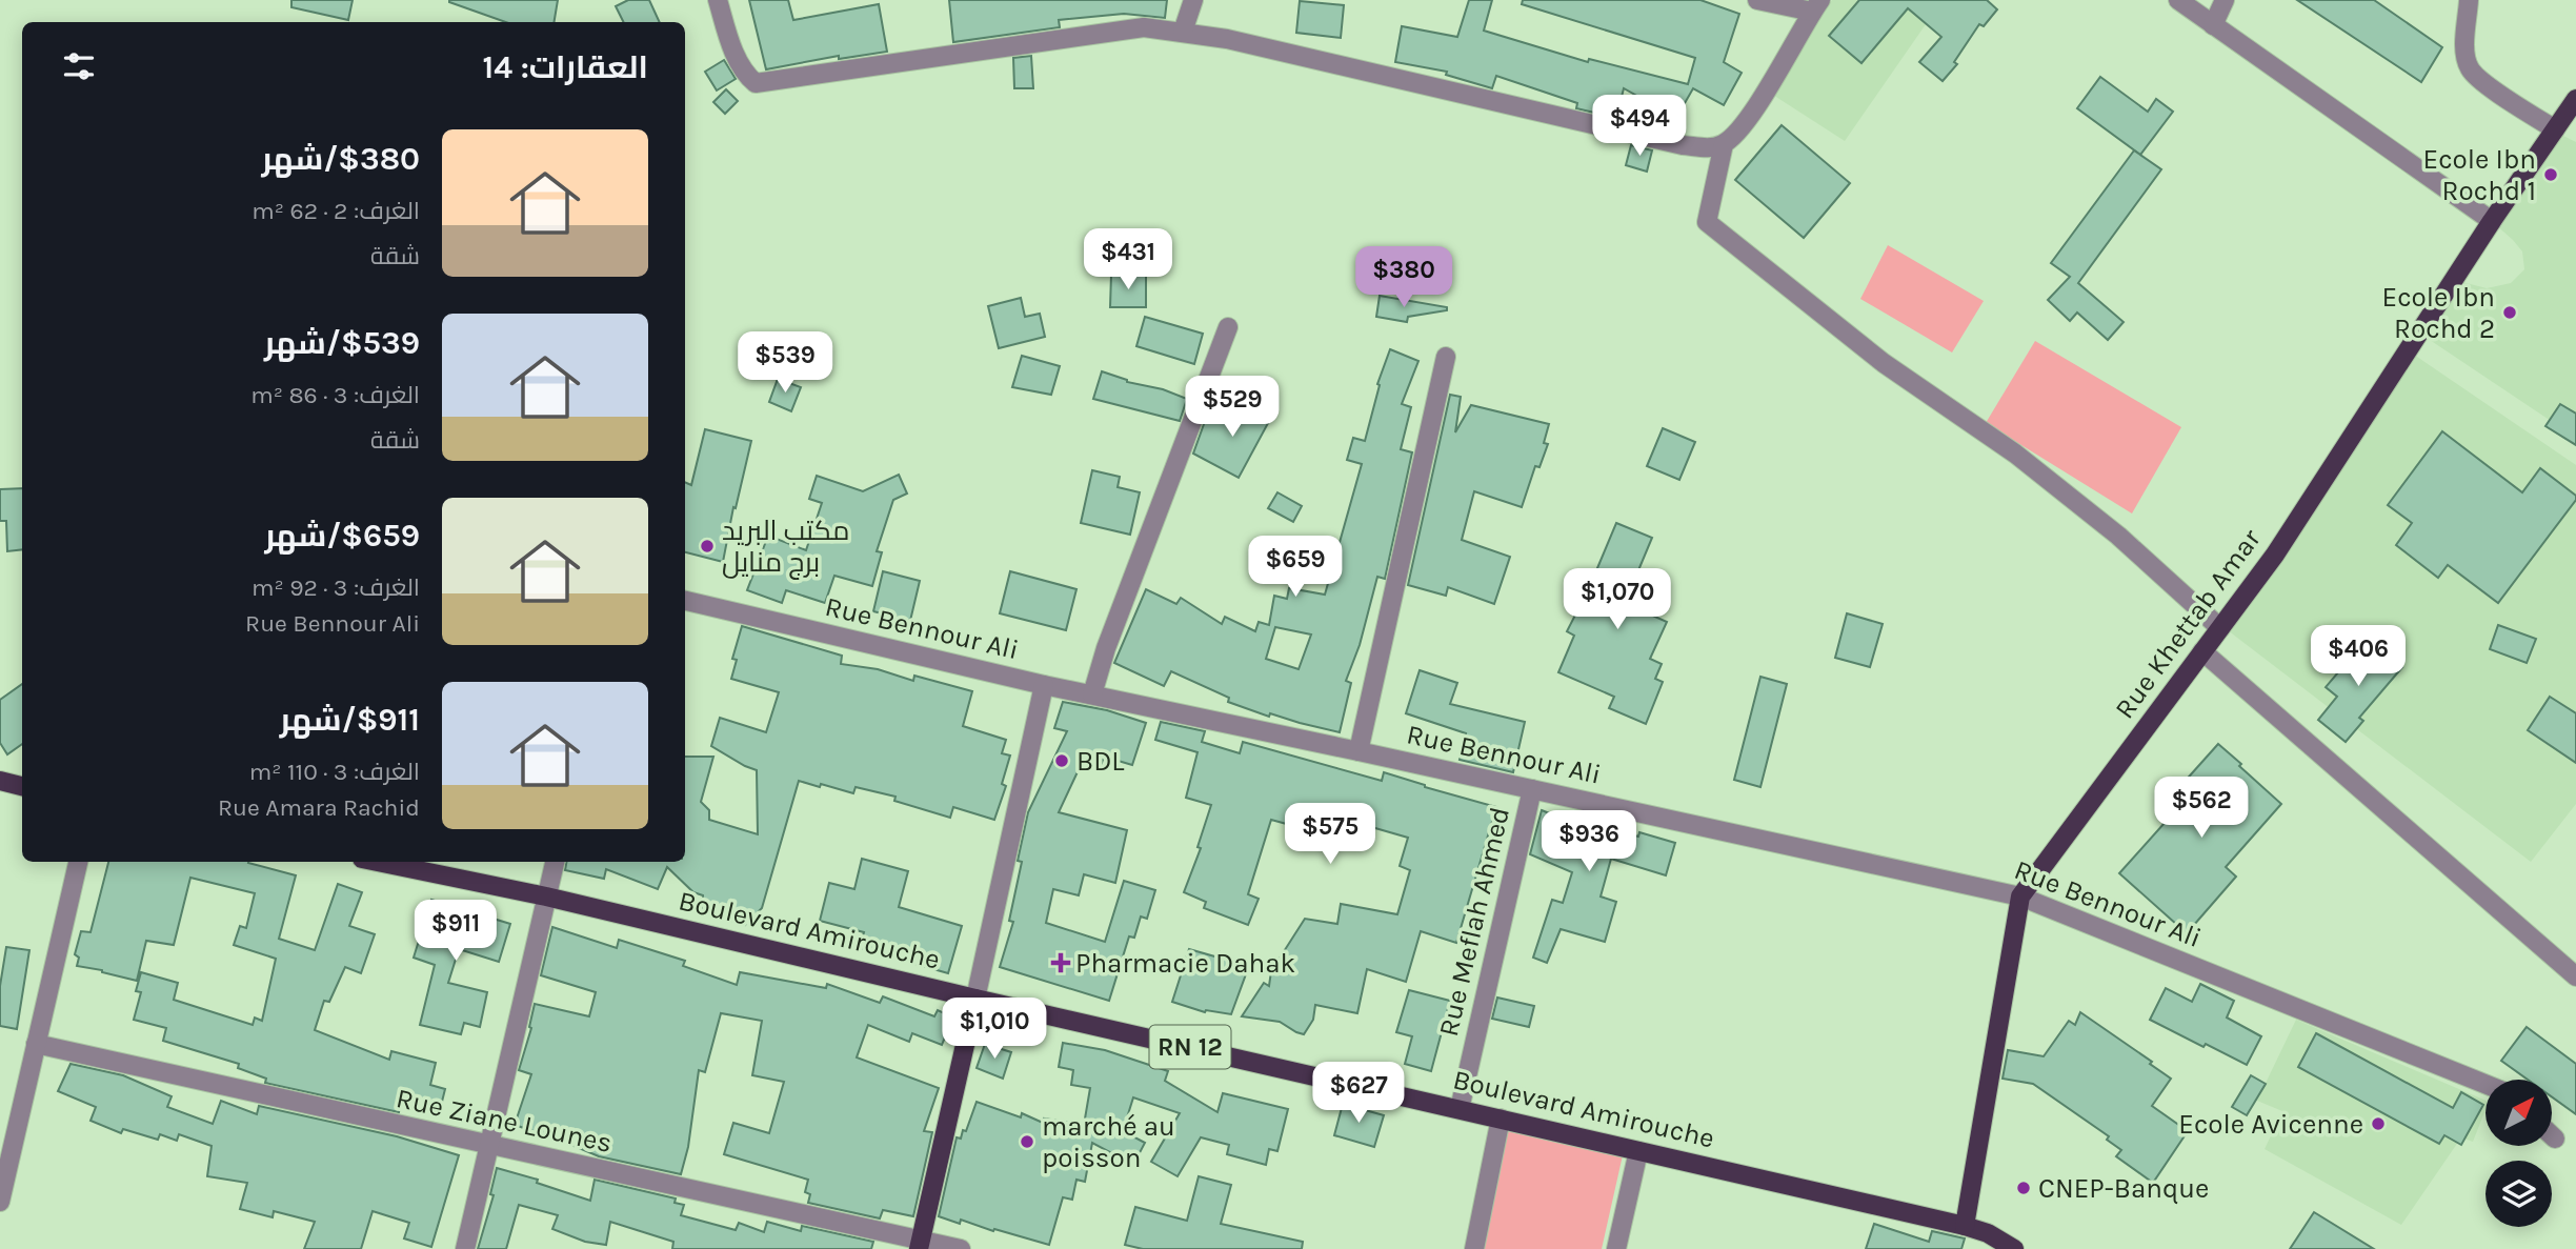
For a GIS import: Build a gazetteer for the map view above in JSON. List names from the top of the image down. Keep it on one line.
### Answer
{"streets":{"main road":["Rue Khettab Amar","Boulevard Amirouche","RN 12"],"street":["Rue Bennour Ali","Rue Meflah Ahmed","Rue Ziane Lounes"]},"crossings":[["Rue Khettab Amar","Rue Bennour Ali"],["Rue Khettab Amar","Boulevard Amirouche"],["Rue Bennour Ali","Rue Meflah Ahmed"],["Rue Meflah Ahmed","Boulevard Amirouche"]],"places":{"other":["Ecole Ibn Rochd 1","Ecole Ibn Rochd 2","مكتب البريد برج منايل","BDL","Ecole Avicenne","marché au poisson","CNEP-Banque"],"health":["Pharmacie Dahak"]},"north":"top right","page":{"heading":"العقارات: 14","price":["$494","$431","$380","$539","$529","$659","$1,070","$406","$562","$575","$936","$911","$1,010","$627"],"list":[{"name":"$380/شهر","note":"الغرف: 2 · 62 m² · شقة"},{"name":"$539/شهر","note":"الغرف: 3 · 86 m² · شقة"},{"name":"$659/شهر","note":"الغرف: 3 · 92 m² · Rue Bennour Ali"},{"name":"$911/شهر","note":"الغرف: 3 · 110 m² · Rue Amara Rachid"}]}}
